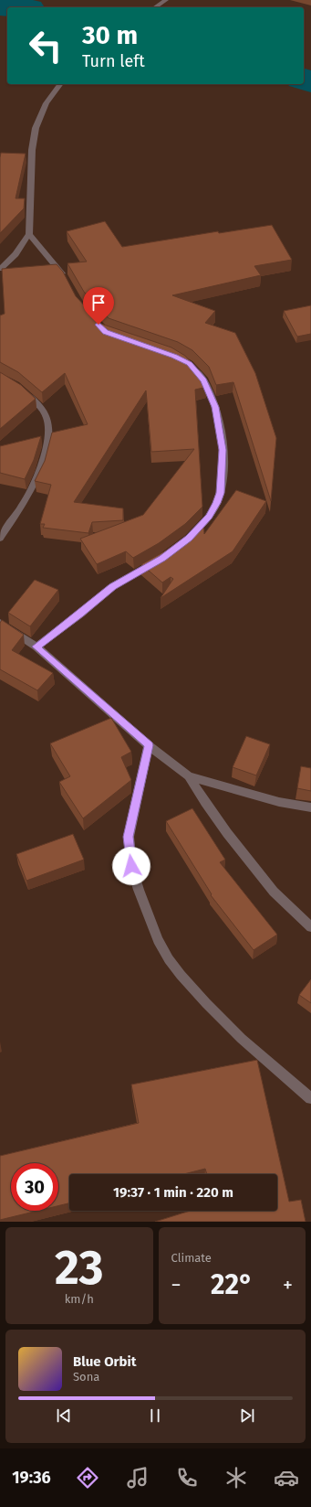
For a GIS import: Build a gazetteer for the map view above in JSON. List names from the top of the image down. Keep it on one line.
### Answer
{"page":{"turn":["30 m","Turn left"],"limit":"30","trip":"19:37 · 1 min · 220 m","tile":[["23","km/h"],"Climate"],"heat":["−","22°","+"],"song":["Blue Orbit","Sona"],"tabs":"19:36"}}
